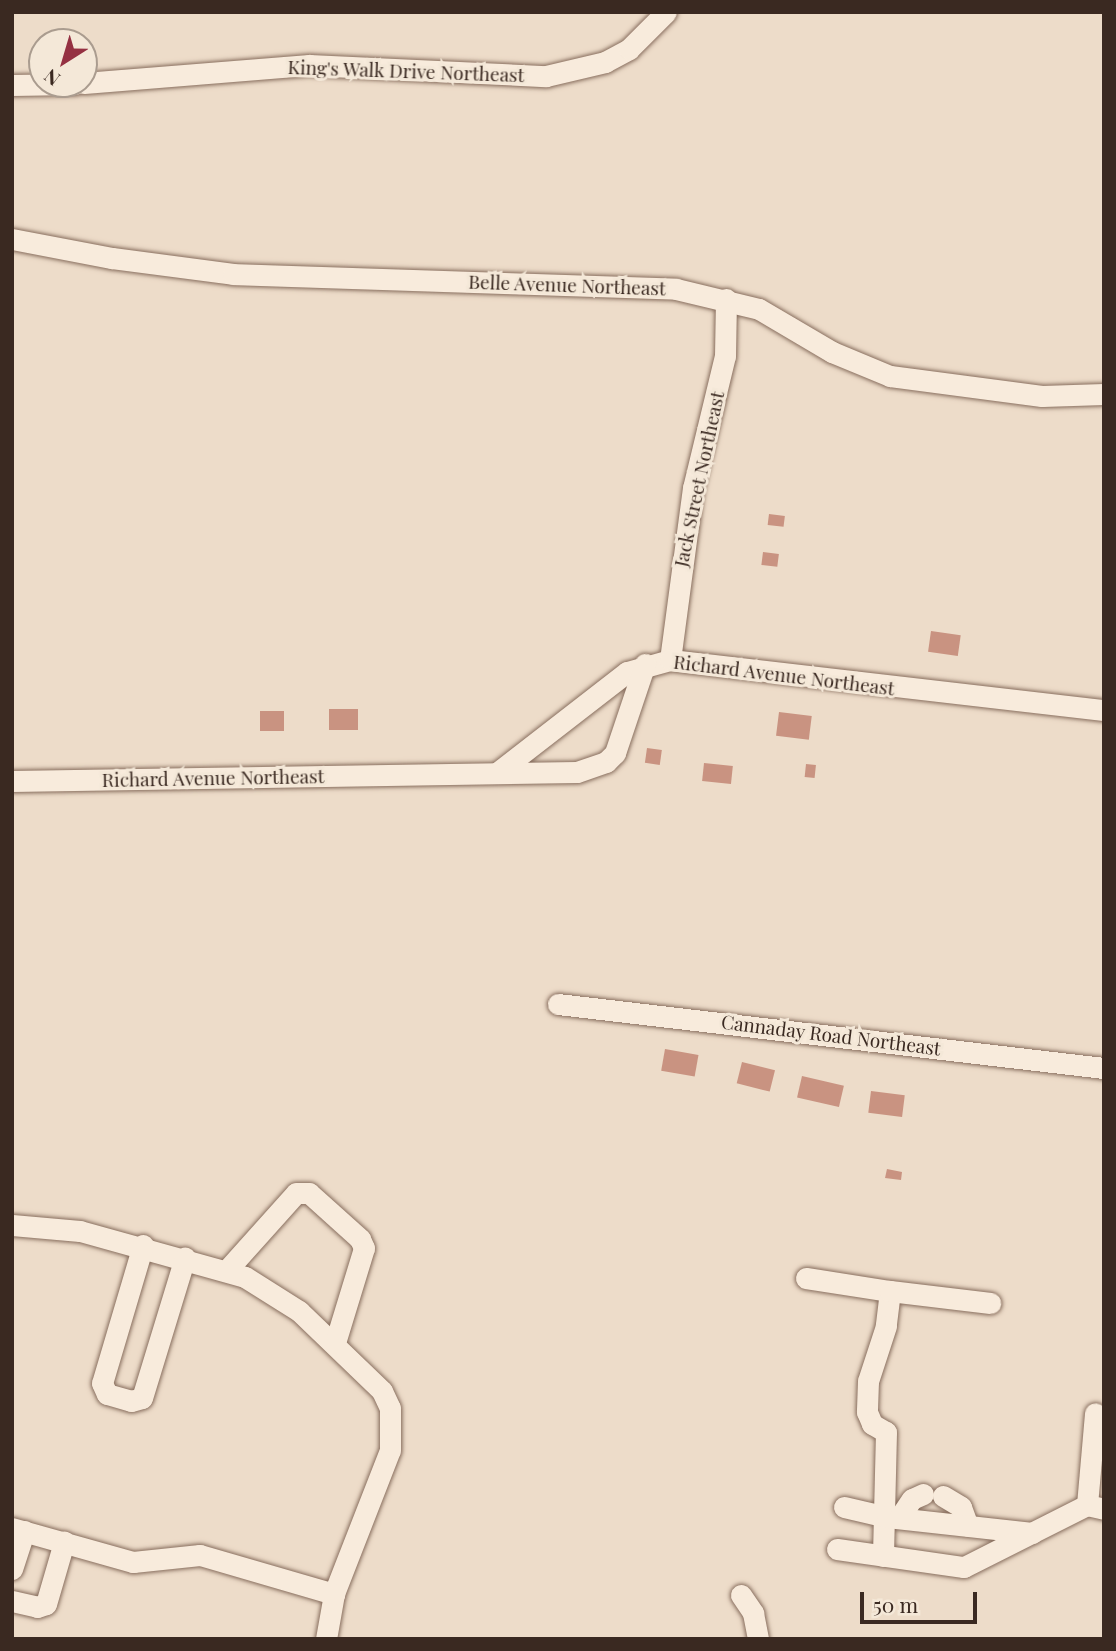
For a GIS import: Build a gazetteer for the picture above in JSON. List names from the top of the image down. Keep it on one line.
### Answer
{"streets":{"street":["King's Walk Drive Northeast","Belle Avenue Northeast","Jack Street Northeast","Richard Avenue Northeast","Cannaday Road Northeast"]},"crossings":[["Belle Avenue Northeast","Jack Street Northeast"],["Jack Street Northeast","Richard Avenue Northeast"]],"scale_bar":"50 m","north":"bottom left"}
